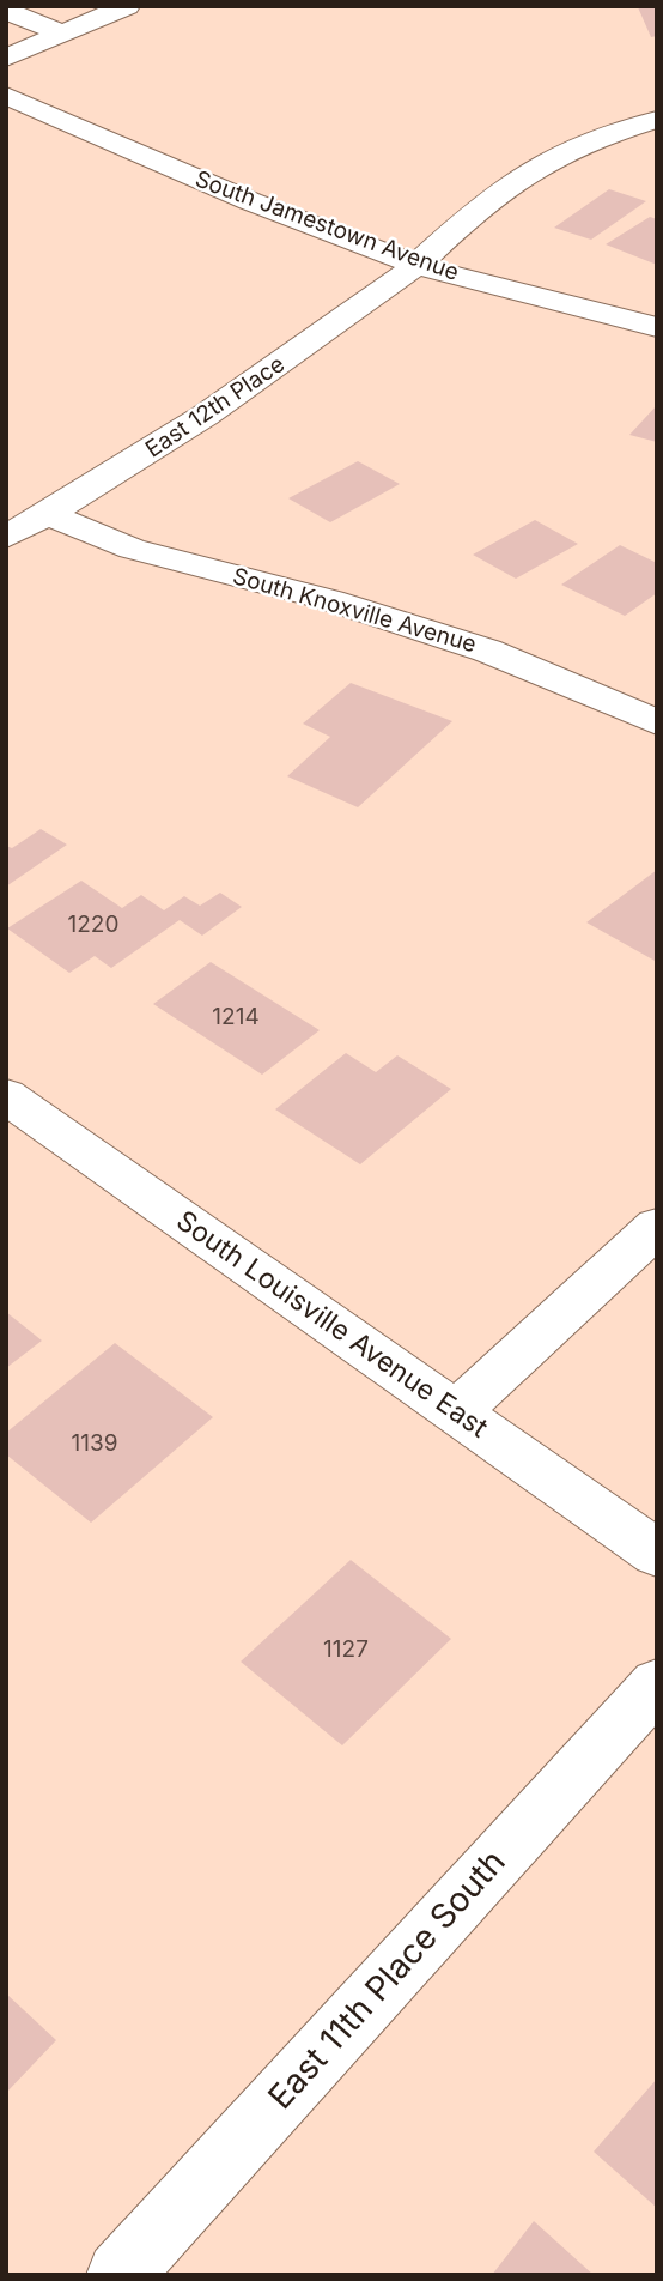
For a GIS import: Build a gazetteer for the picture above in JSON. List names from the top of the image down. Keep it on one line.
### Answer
{"streets":{"street":["South Jamestown Avenue","East 12th Place","South Knoxville Avenue","South Louisville Avenue East","East 11th Place South"]},"crossings":[["South Jamestown Avenue","East 12th Place"],["East 12th Place","South Knoxville Avenue"]],"house_numbers":["1220","1214","1139","1127"]}
